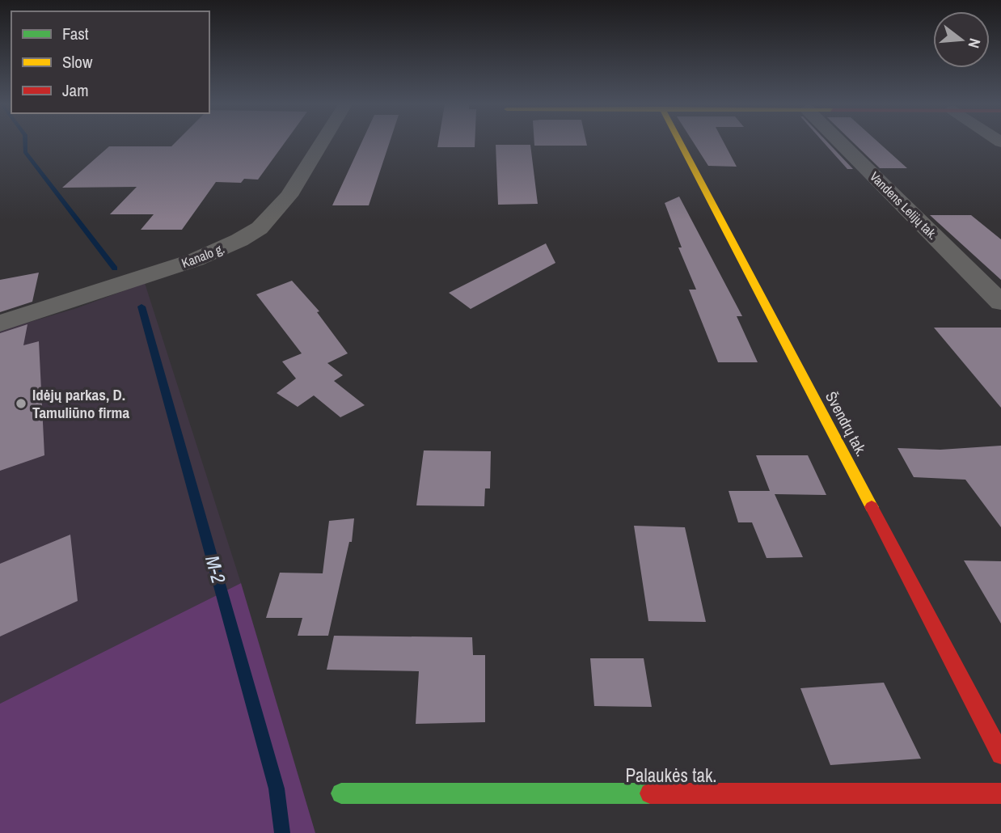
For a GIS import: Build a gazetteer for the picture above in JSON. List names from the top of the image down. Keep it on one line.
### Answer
{"streets":{"street":["Vandens Lelijų tak.","Kanalo g.","Švendrų tak.","Palaukės tak."]},"water":["M-2"],"places":["Idėjų parkas, D. Tamuliūno firma"],"legend":["Fast","Slow","Jam"],"north":"right"}
